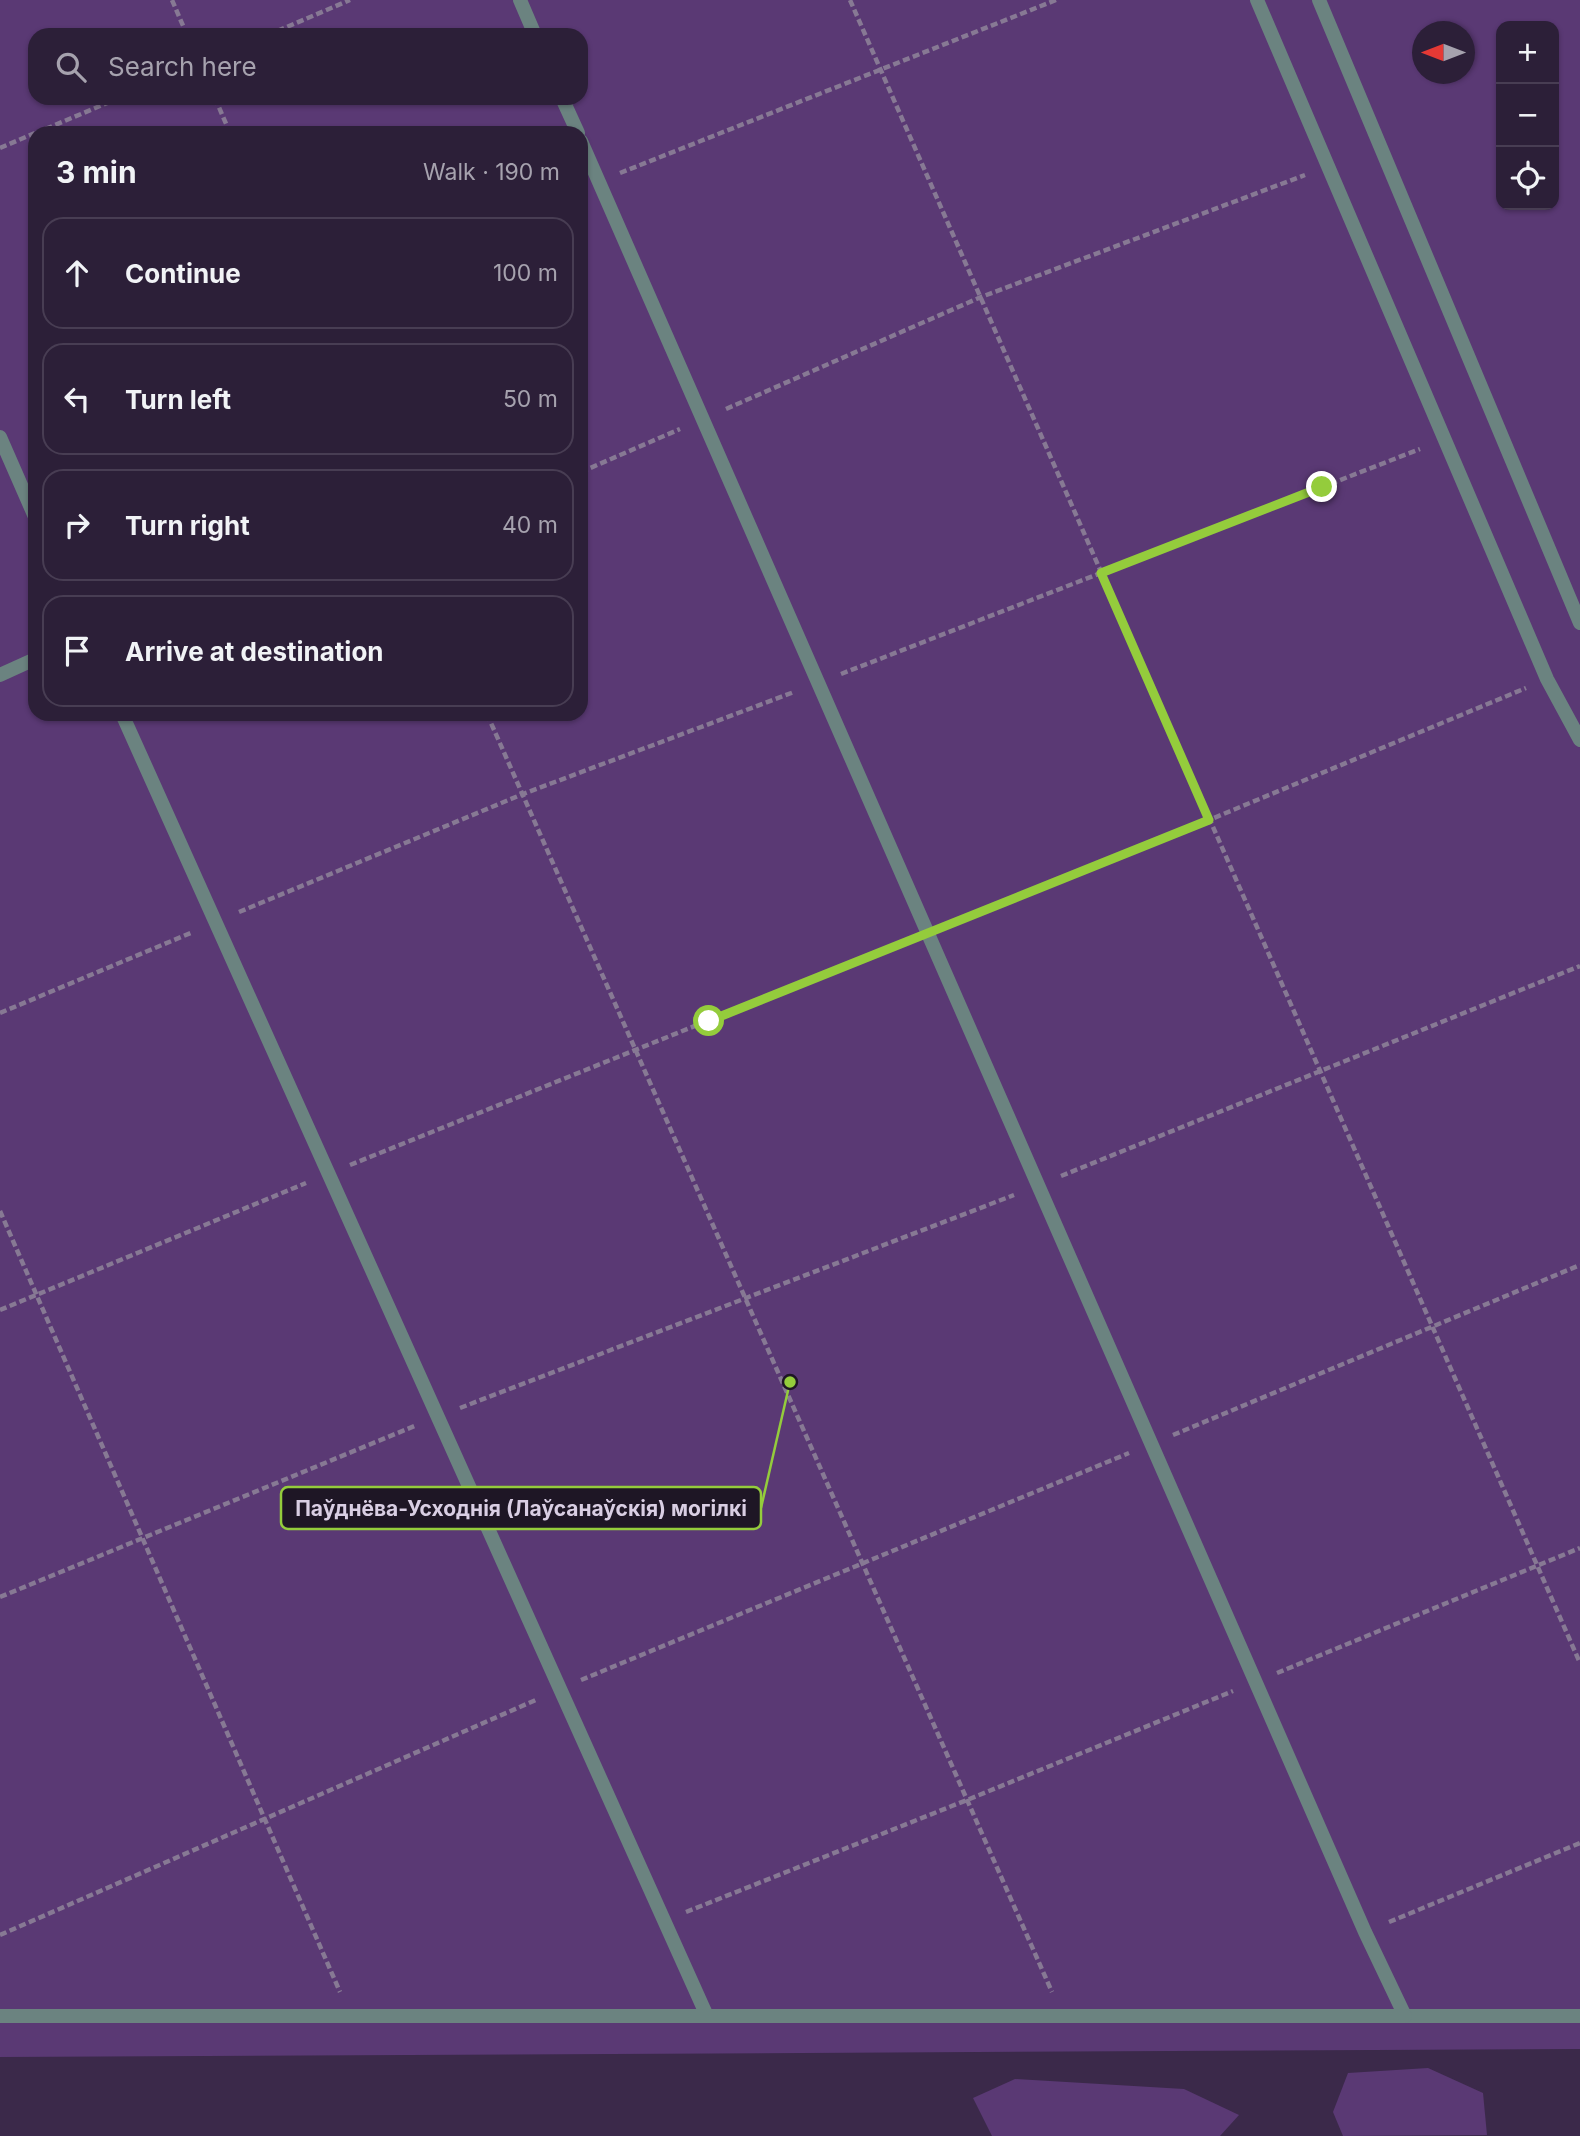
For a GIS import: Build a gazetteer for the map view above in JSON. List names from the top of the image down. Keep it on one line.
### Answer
{"places":["Паўднёва-Усходнія (Лаўсанаўскія) могілкі"],"north":"left","page":{"map_buttons":["+","−"],"search":"Search here","heading":["3 min","Walk · 190 m"],"list":[["Continue","100 m"],["Turn left","50 m"],["Turn right","40 m"],"Arrive at destination"]}}
